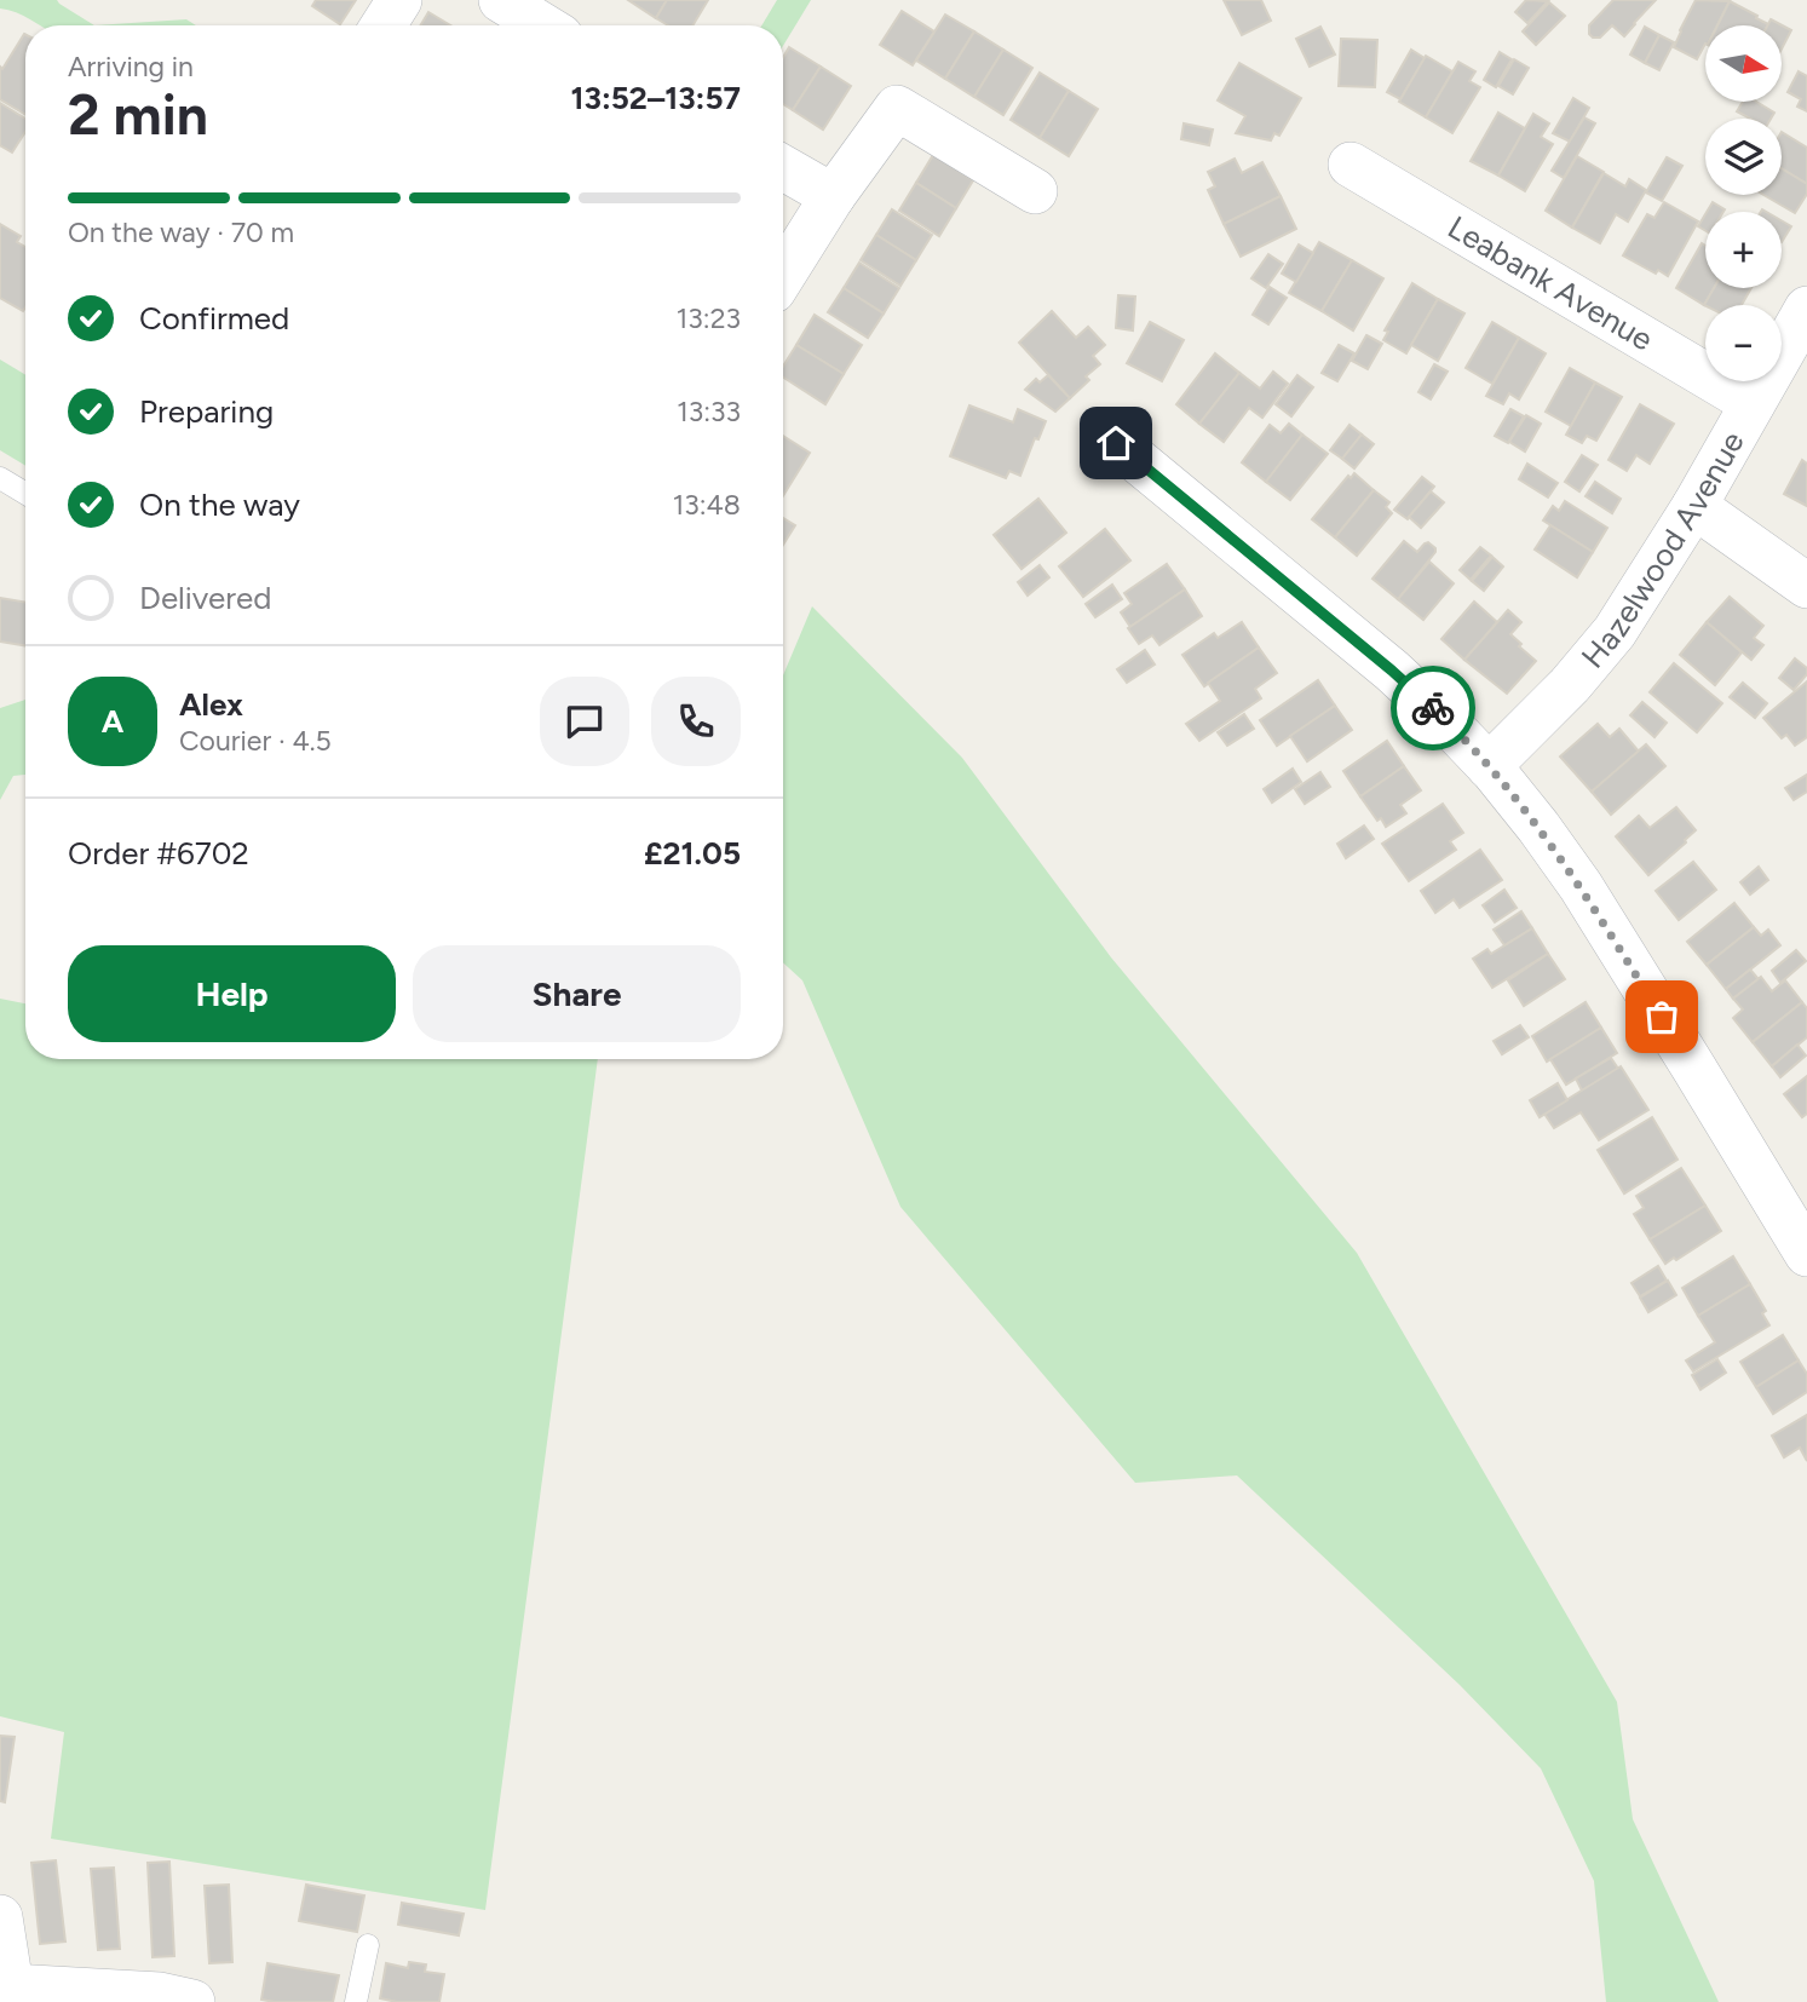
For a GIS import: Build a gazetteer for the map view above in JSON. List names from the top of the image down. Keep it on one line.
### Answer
{"streets":{"street":["Leabank Avenue","Hazelwood Avenue"]},"crossings":[["Leabank Avenue","Hazelwood Avenue"]],"north":"right","page":{"map_buttons":["+","−"],"heading":["2 min","Arriving in","13:52–13:57"],"panel":["Alex","Courier · 4.5","Order #6702","£21.05"],"bar":"On the way · 70 m","list":[["Confirmed","13:23"],["Preparing","13:33"],["On the way","13:48"],"Delivered"],"round":"A","buttons":["Help","Share"]}}
